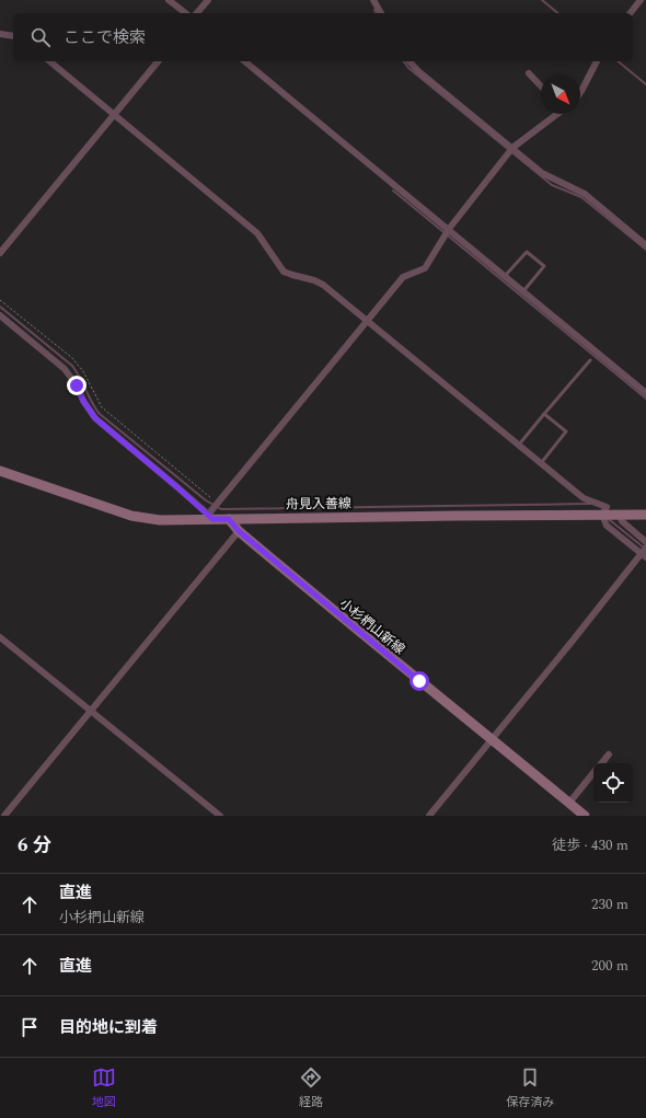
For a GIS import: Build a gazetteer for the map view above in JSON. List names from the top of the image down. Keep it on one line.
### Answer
{"streets":{"main road":["舟見入善線","小杉椚山新線"]},"crossings":[["舟見入善線","小杉椚山新線"]],"north":"bottom right","page":{"search":"ここで検索","heading":["6 分","徒歩 · 430 m"],"list":[["直進","小杉椚山新線","230 m"],["直進","200 m"],"目的地に到着"],"nav":["地図","経路","保存済み"]}}
